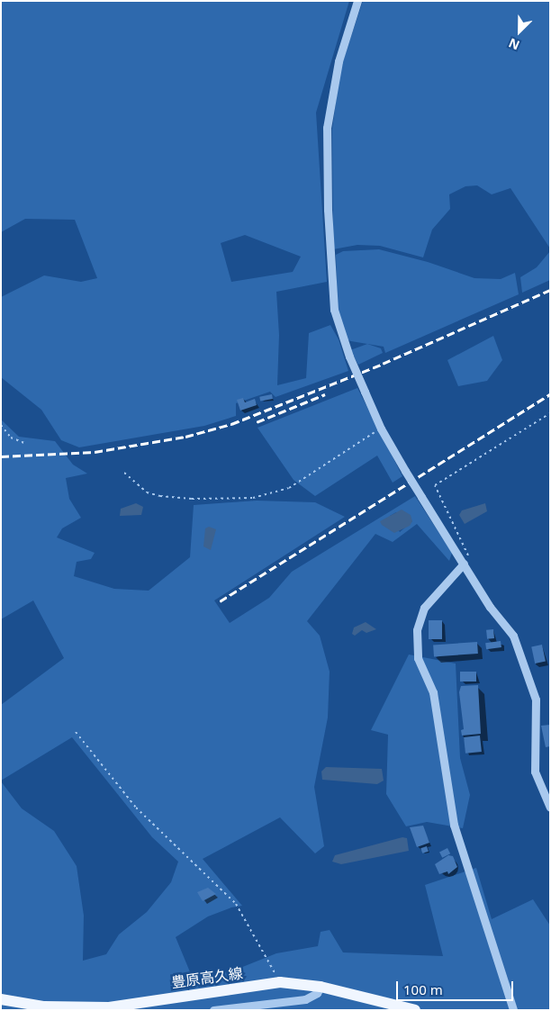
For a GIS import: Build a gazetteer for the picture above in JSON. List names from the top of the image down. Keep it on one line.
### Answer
{"streets":{"main road":["豊原高久線"]},"scale_bar":"100 m","north":"bottom left"}
